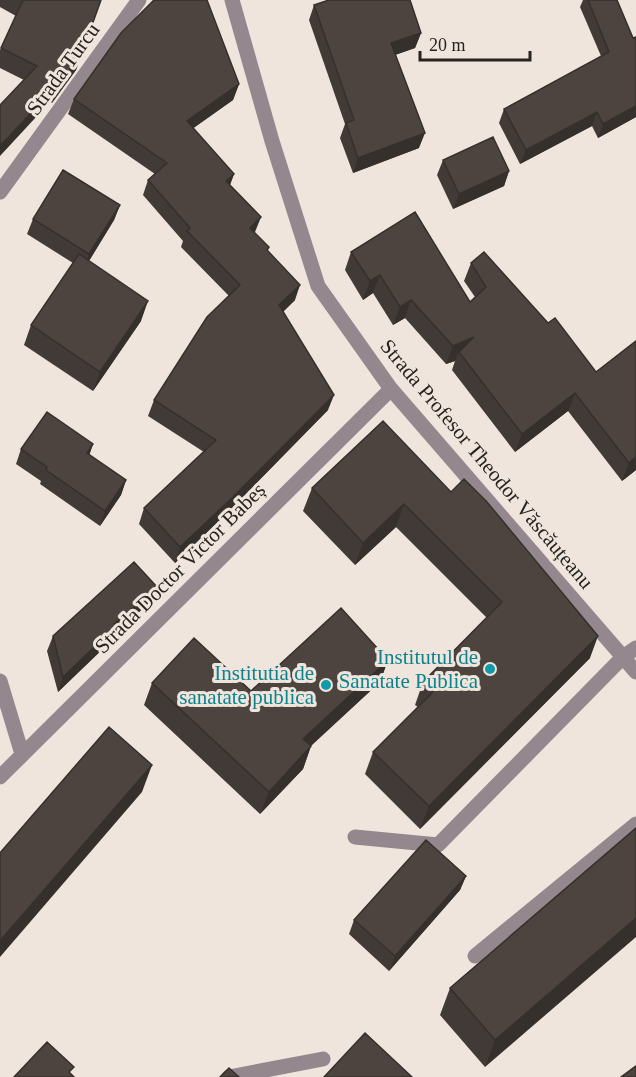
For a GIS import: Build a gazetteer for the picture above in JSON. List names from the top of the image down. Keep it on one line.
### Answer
{"streets":{"street":["Strada Turcu","Strada Profesor Theodor Văscăuțeanu","Strada Doctor Victor Babeș"]},"crossings":[["Strada Profesor Theodor Văscăuțeanu","Strada Doctor Victor Babeș"]],"places":["Institutul de Sanatate Publica","Institutia de sanatate publica"],"scale_bar":"20 m"}
